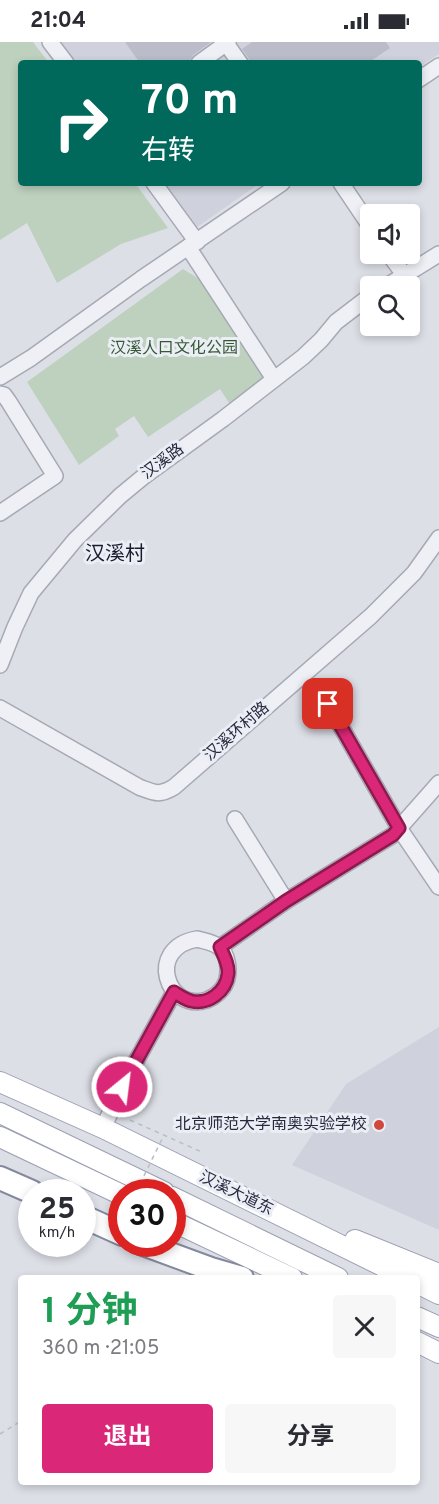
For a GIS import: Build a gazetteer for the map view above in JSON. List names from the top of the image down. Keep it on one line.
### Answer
{"streets":{"main road":["汉溪大道东"],"street":["汉溪路","汉溪环村路"]},"districts":["汉溪村"],"parks":["汉溪人口文化公园"],"places":["北京师范大学南奥实验学校"],"page":{"status":"21:04","turn":["70 m","右转"],"speed":"25 km/h","limit":"30","heading":["1 分钟","360 m · 21:05"],"buttons":["退出","分享"]}}
